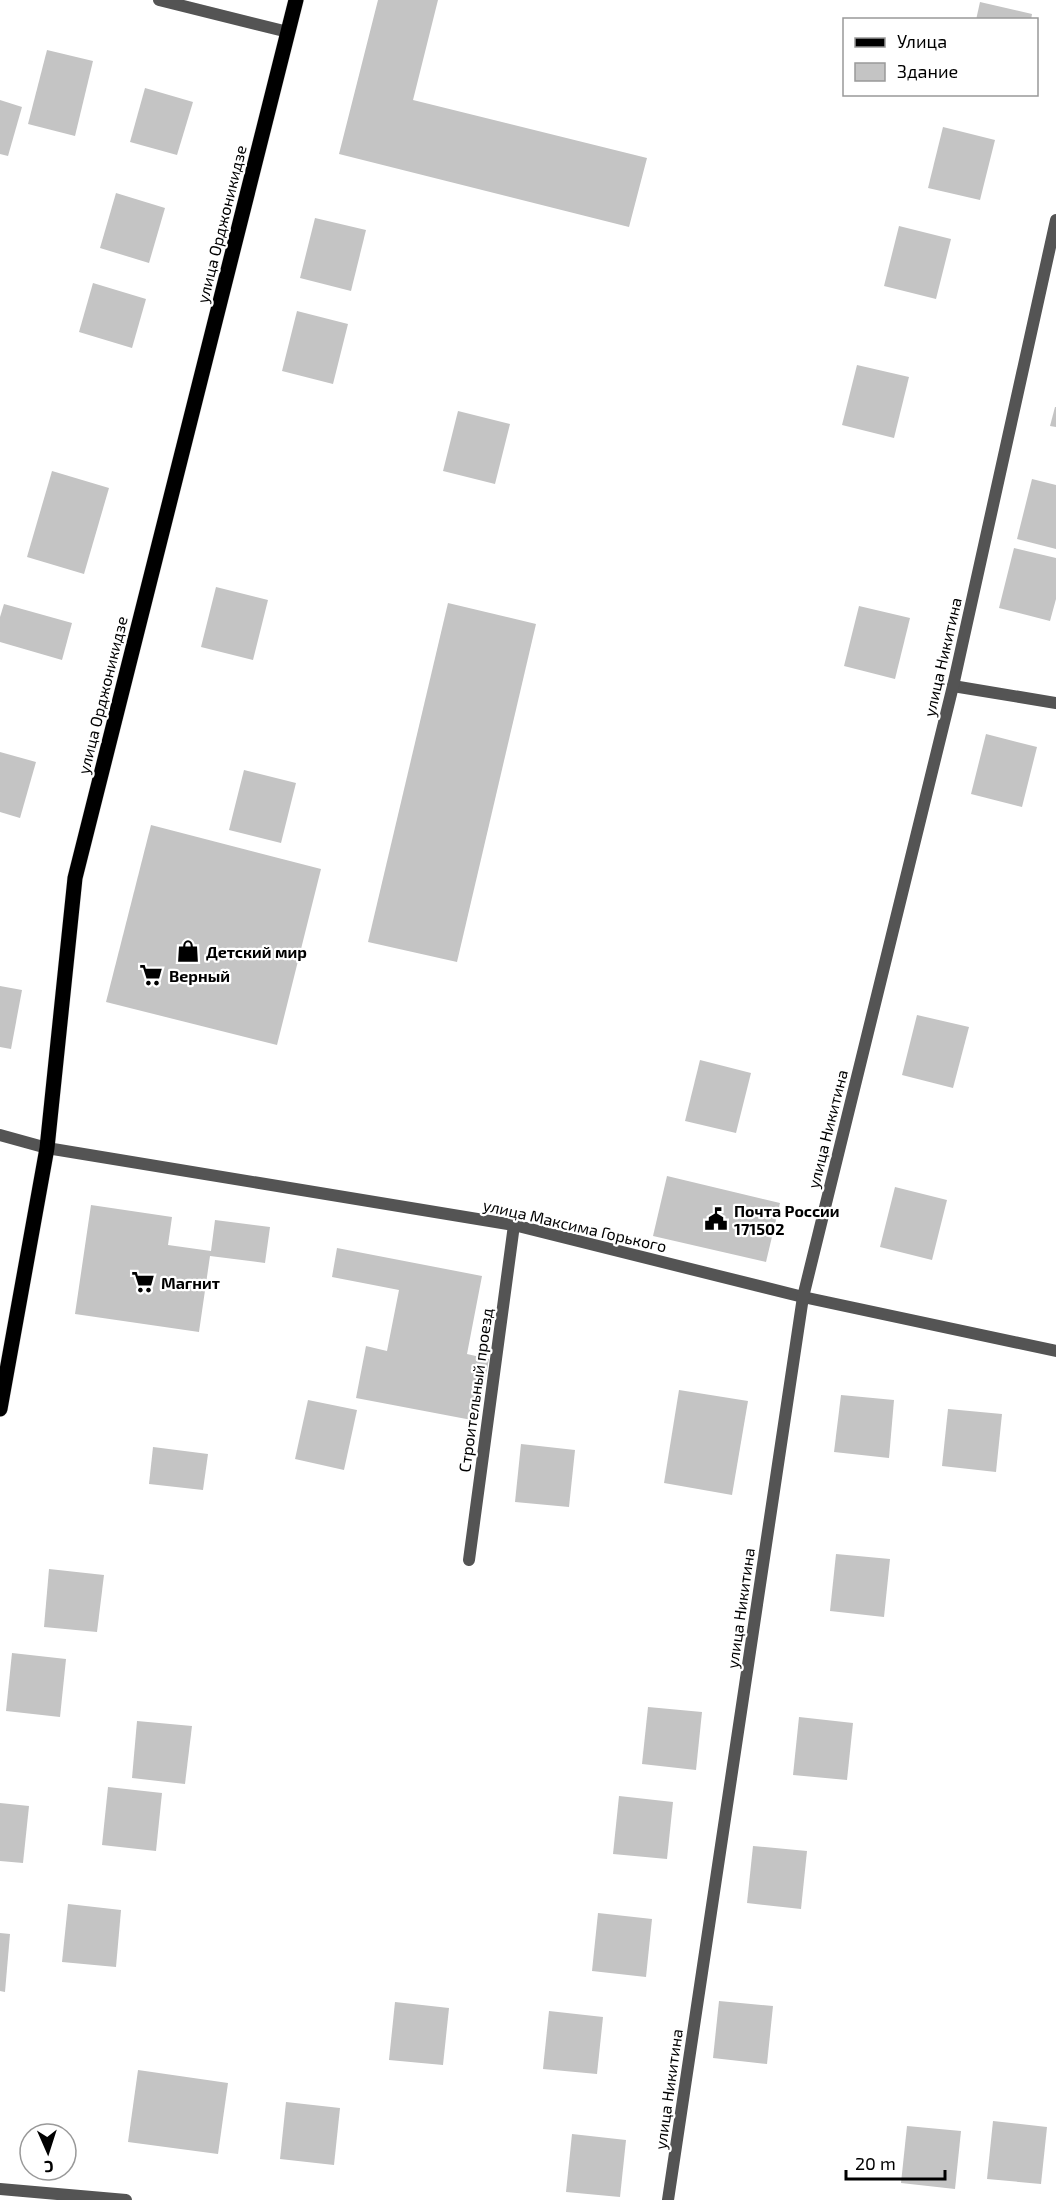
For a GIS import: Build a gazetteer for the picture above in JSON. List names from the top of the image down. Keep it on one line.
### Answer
{"streets":{"main road":["улица Орджоникидзе"],"street":["улица Никитина","улица Максима Горького","Строительный проезд"]},"crossings":[["улица Орджоникидзе","улица Максима Горького"],["улица Никитина","улица Максима Горького"],["улица Максима Горького","Строительный проезд"]],"places":{"shop":["Детский мир"],"supermarket":["Верный","Магнит"],"public building":["Почта России 171502"]},"legend":["Улица","Здание"],"scale_bar":"20 m","north":"bottom"}
